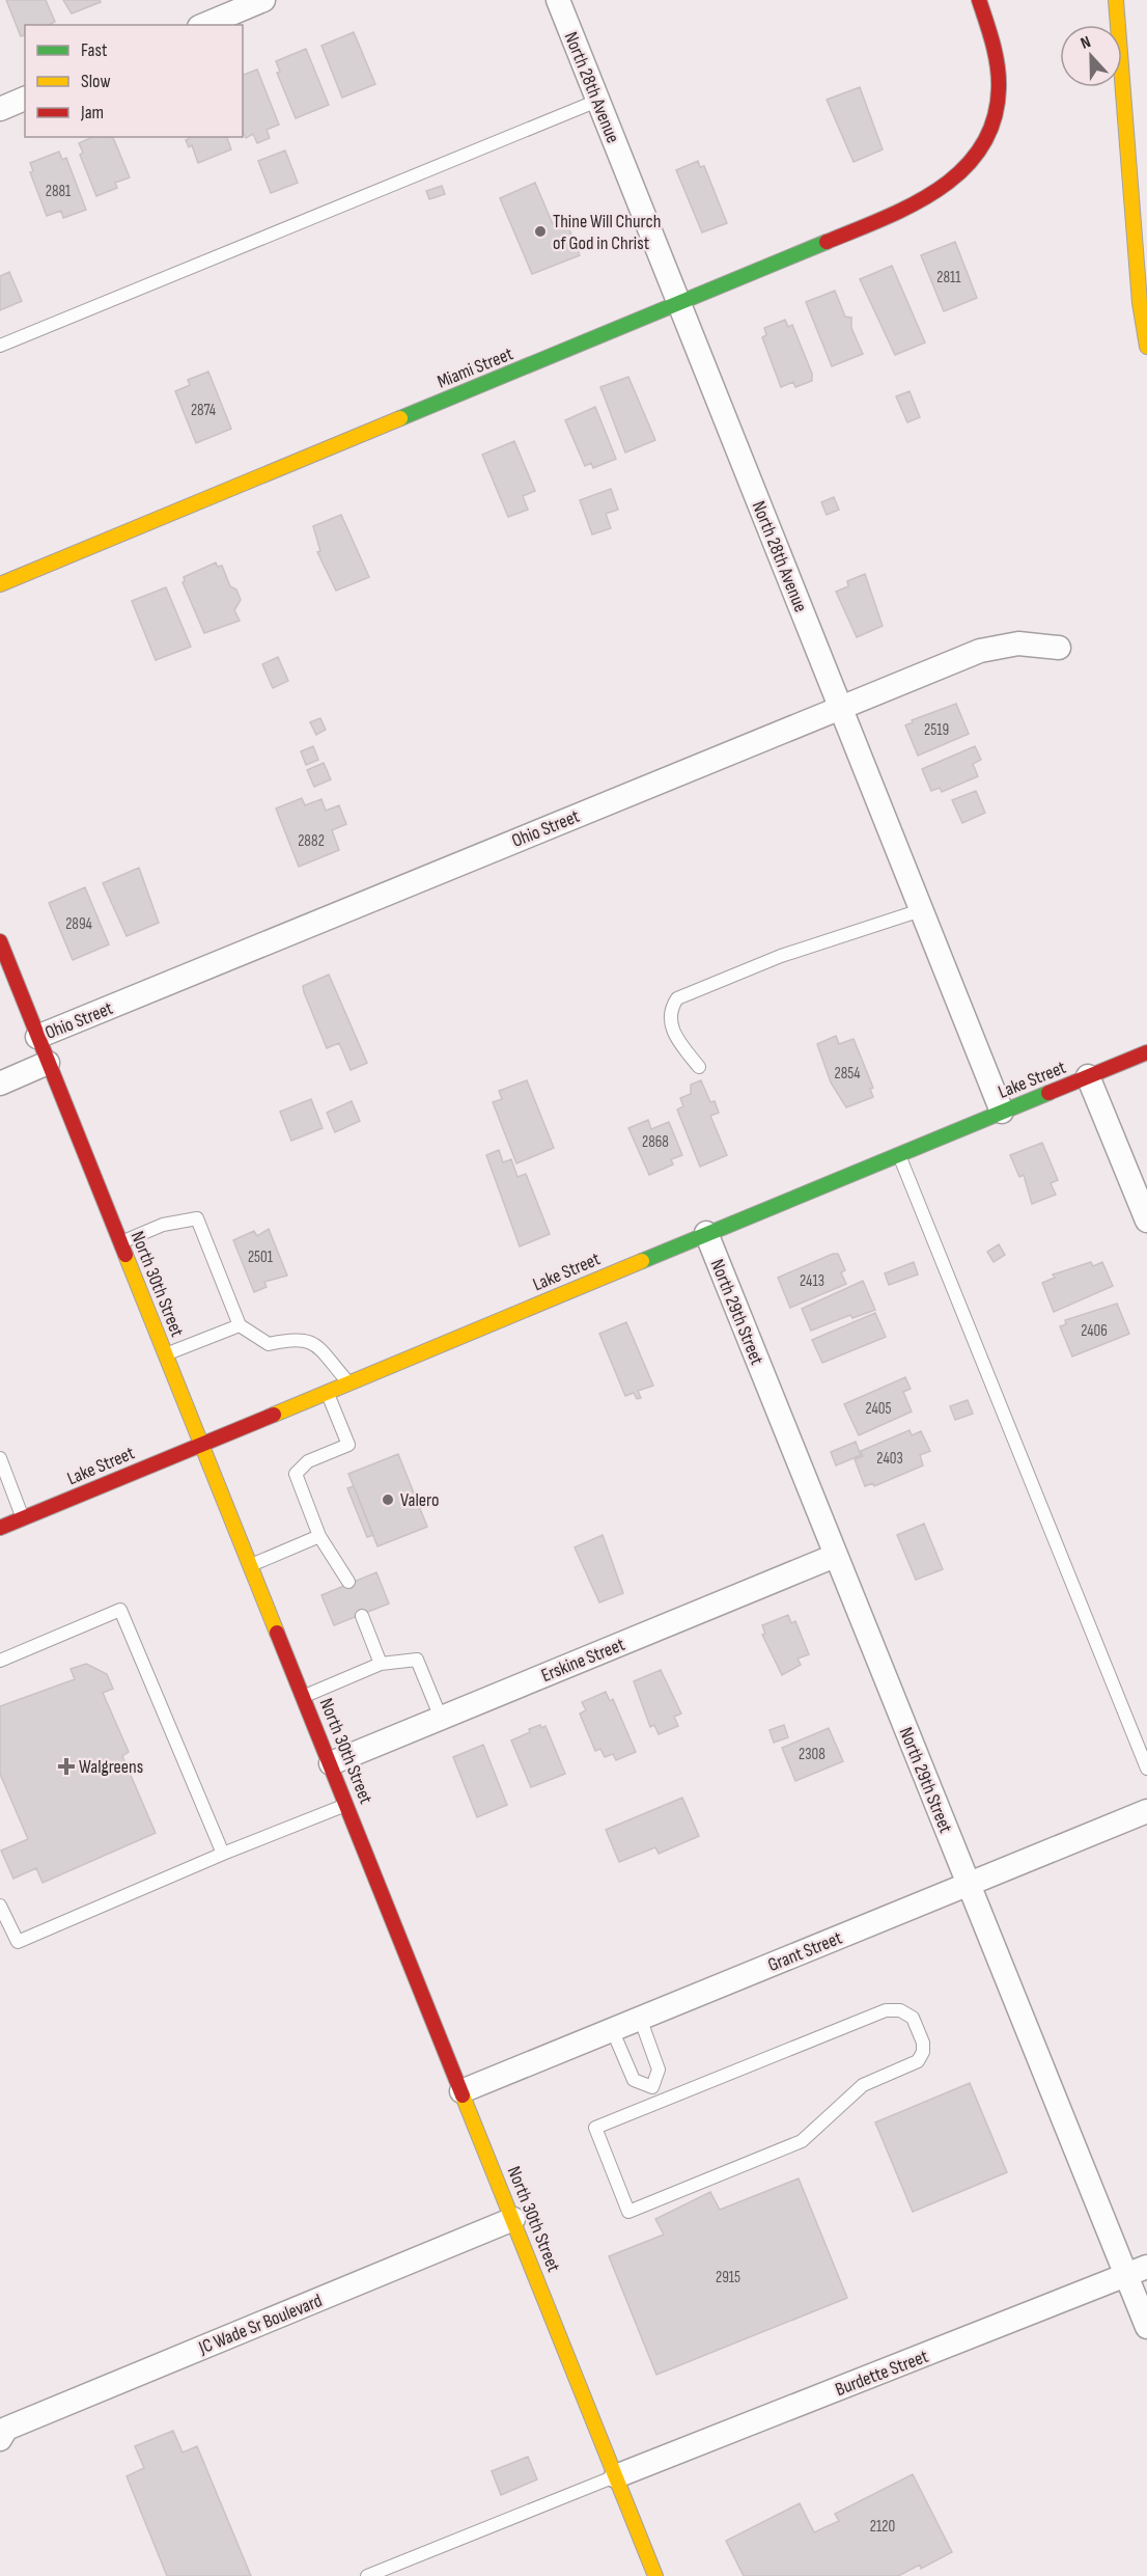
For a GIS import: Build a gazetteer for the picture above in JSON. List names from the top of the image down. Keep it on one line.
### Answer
{"streets":{"main road":["Miami Street","Lake Street","North 30th Street"],"street":["North 28th Avenue","Ohio Street","North 29th Street","Erskine Street","Grant Street","JC Wade Sr Boulevard","Burdette Street"]},"crossings":[["North 28th Avenue","Miami Street"],["North 28th Avenue","Ohio Street"],["North 28th Avenue","Lake Street"],["Ohio Street","North 30th Street"],["Lake Street","North 30th Street"],["Lake Street","North 29th Street"],["North 30th Street","Erskine Street"],["North 30th Street","Grant Street"],["North 30th Street","JC Wade Sr Boulevard"],["North 30th Street","Burdette Street"],["North 29th Street","Erskine Street"],["North 29th Street","Grant Street"],["North 29th Street","Burdette Street"]],"places":{"other":["Thine Will Church of God in Christ","Valero"],"health":["Walgreens"]},"house_numbers":["2881","2811","2874","2519","2882","2894","2854","2868","2501","2413","2406","2405","2403","2308","2915","2120"],"legend":["Fast","Slow","Jam"],"north":"top"}
